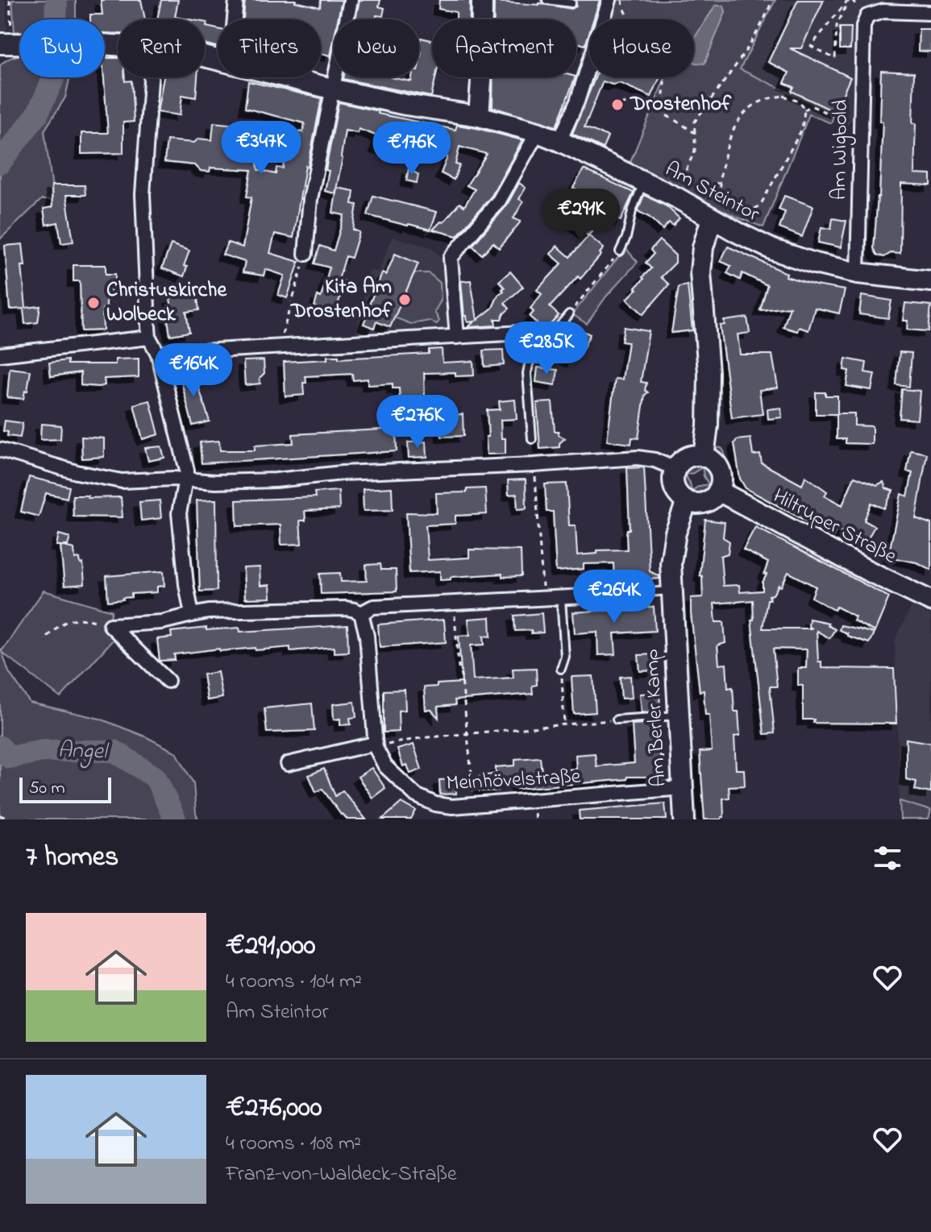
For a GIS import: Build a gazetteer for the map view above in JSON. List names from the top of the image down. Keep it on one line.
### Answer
{"streets":{"street":["Am Wigbold","Am Steintor","Hiltruper Straße","Am Berler Kamp","Meinhövelstraße"]},"crossings":[["Am Wigbold","Am Steintor"],["Hiltruper Straße","Am Berler Kamp"],["Am Berler Kamp","Meinhövelstraße"]],"water":["Angel"],"places":["Drostenhof","Kita Am Drostenhof","Christuskirche Wolbeck"],"scale_bar":"50 m","page":{"chip":["Buy","Rent","Filters","New","Apartment","House"],"price":["€347K","€176K","€291K","€285K","€164K","€276K","€264K"],"scale":"50 m","heading":"7 homes","list":[{"name":"€291,000","note":"4 rooms · 104 m² · Am Steintor"},{"name":"€276,000","note":"4 rooms · 108 m² · Franz-von-Waldeck-Straße"}]}}
